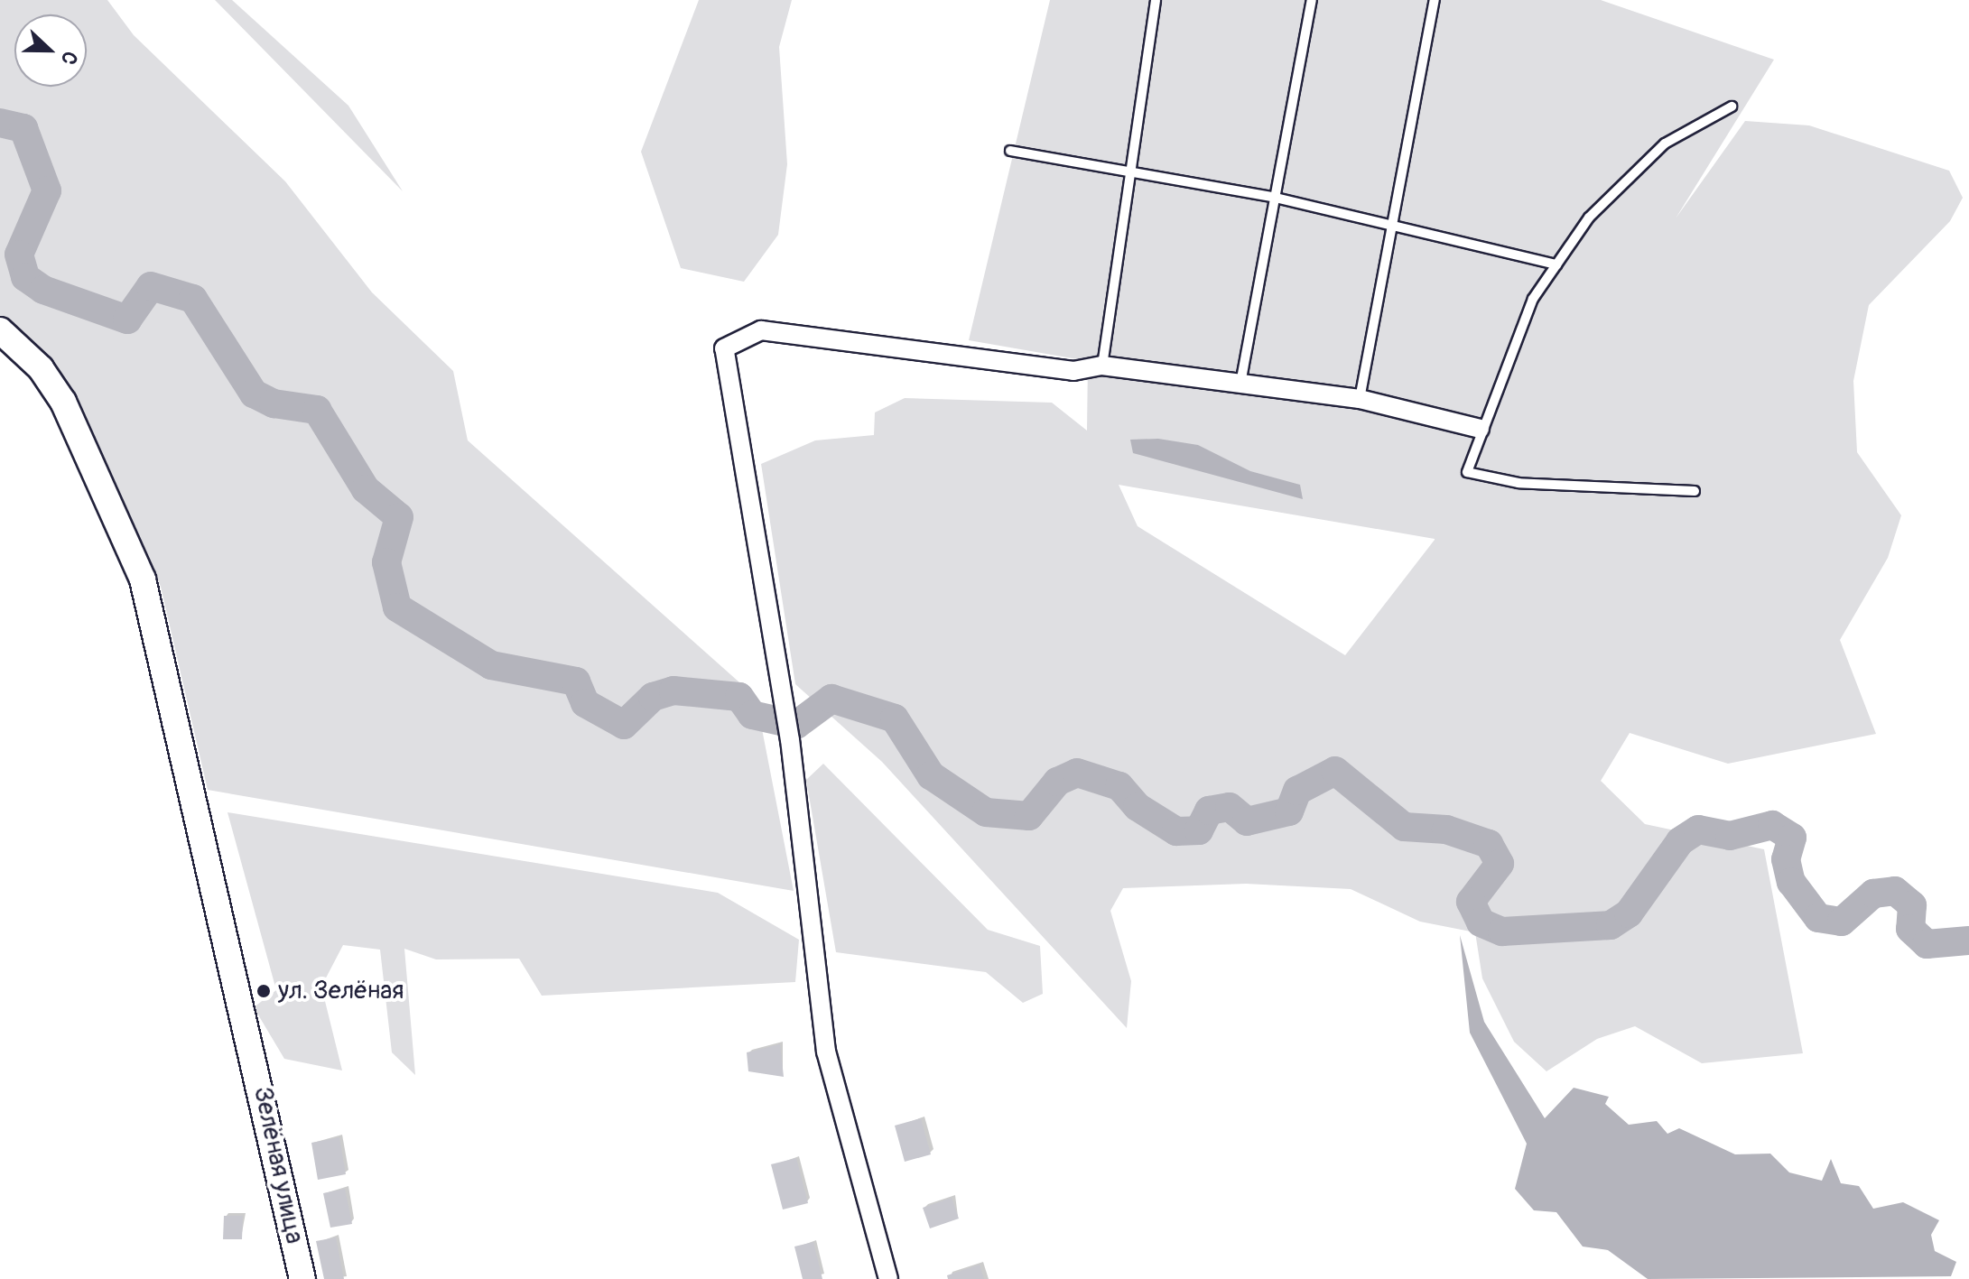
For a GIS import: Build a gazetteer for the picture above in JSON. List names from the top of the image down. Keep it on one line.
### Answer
{"streets":{"main road":["Зелёная улица"]},"places":["ул. Зелёная"],"north":"right"}
